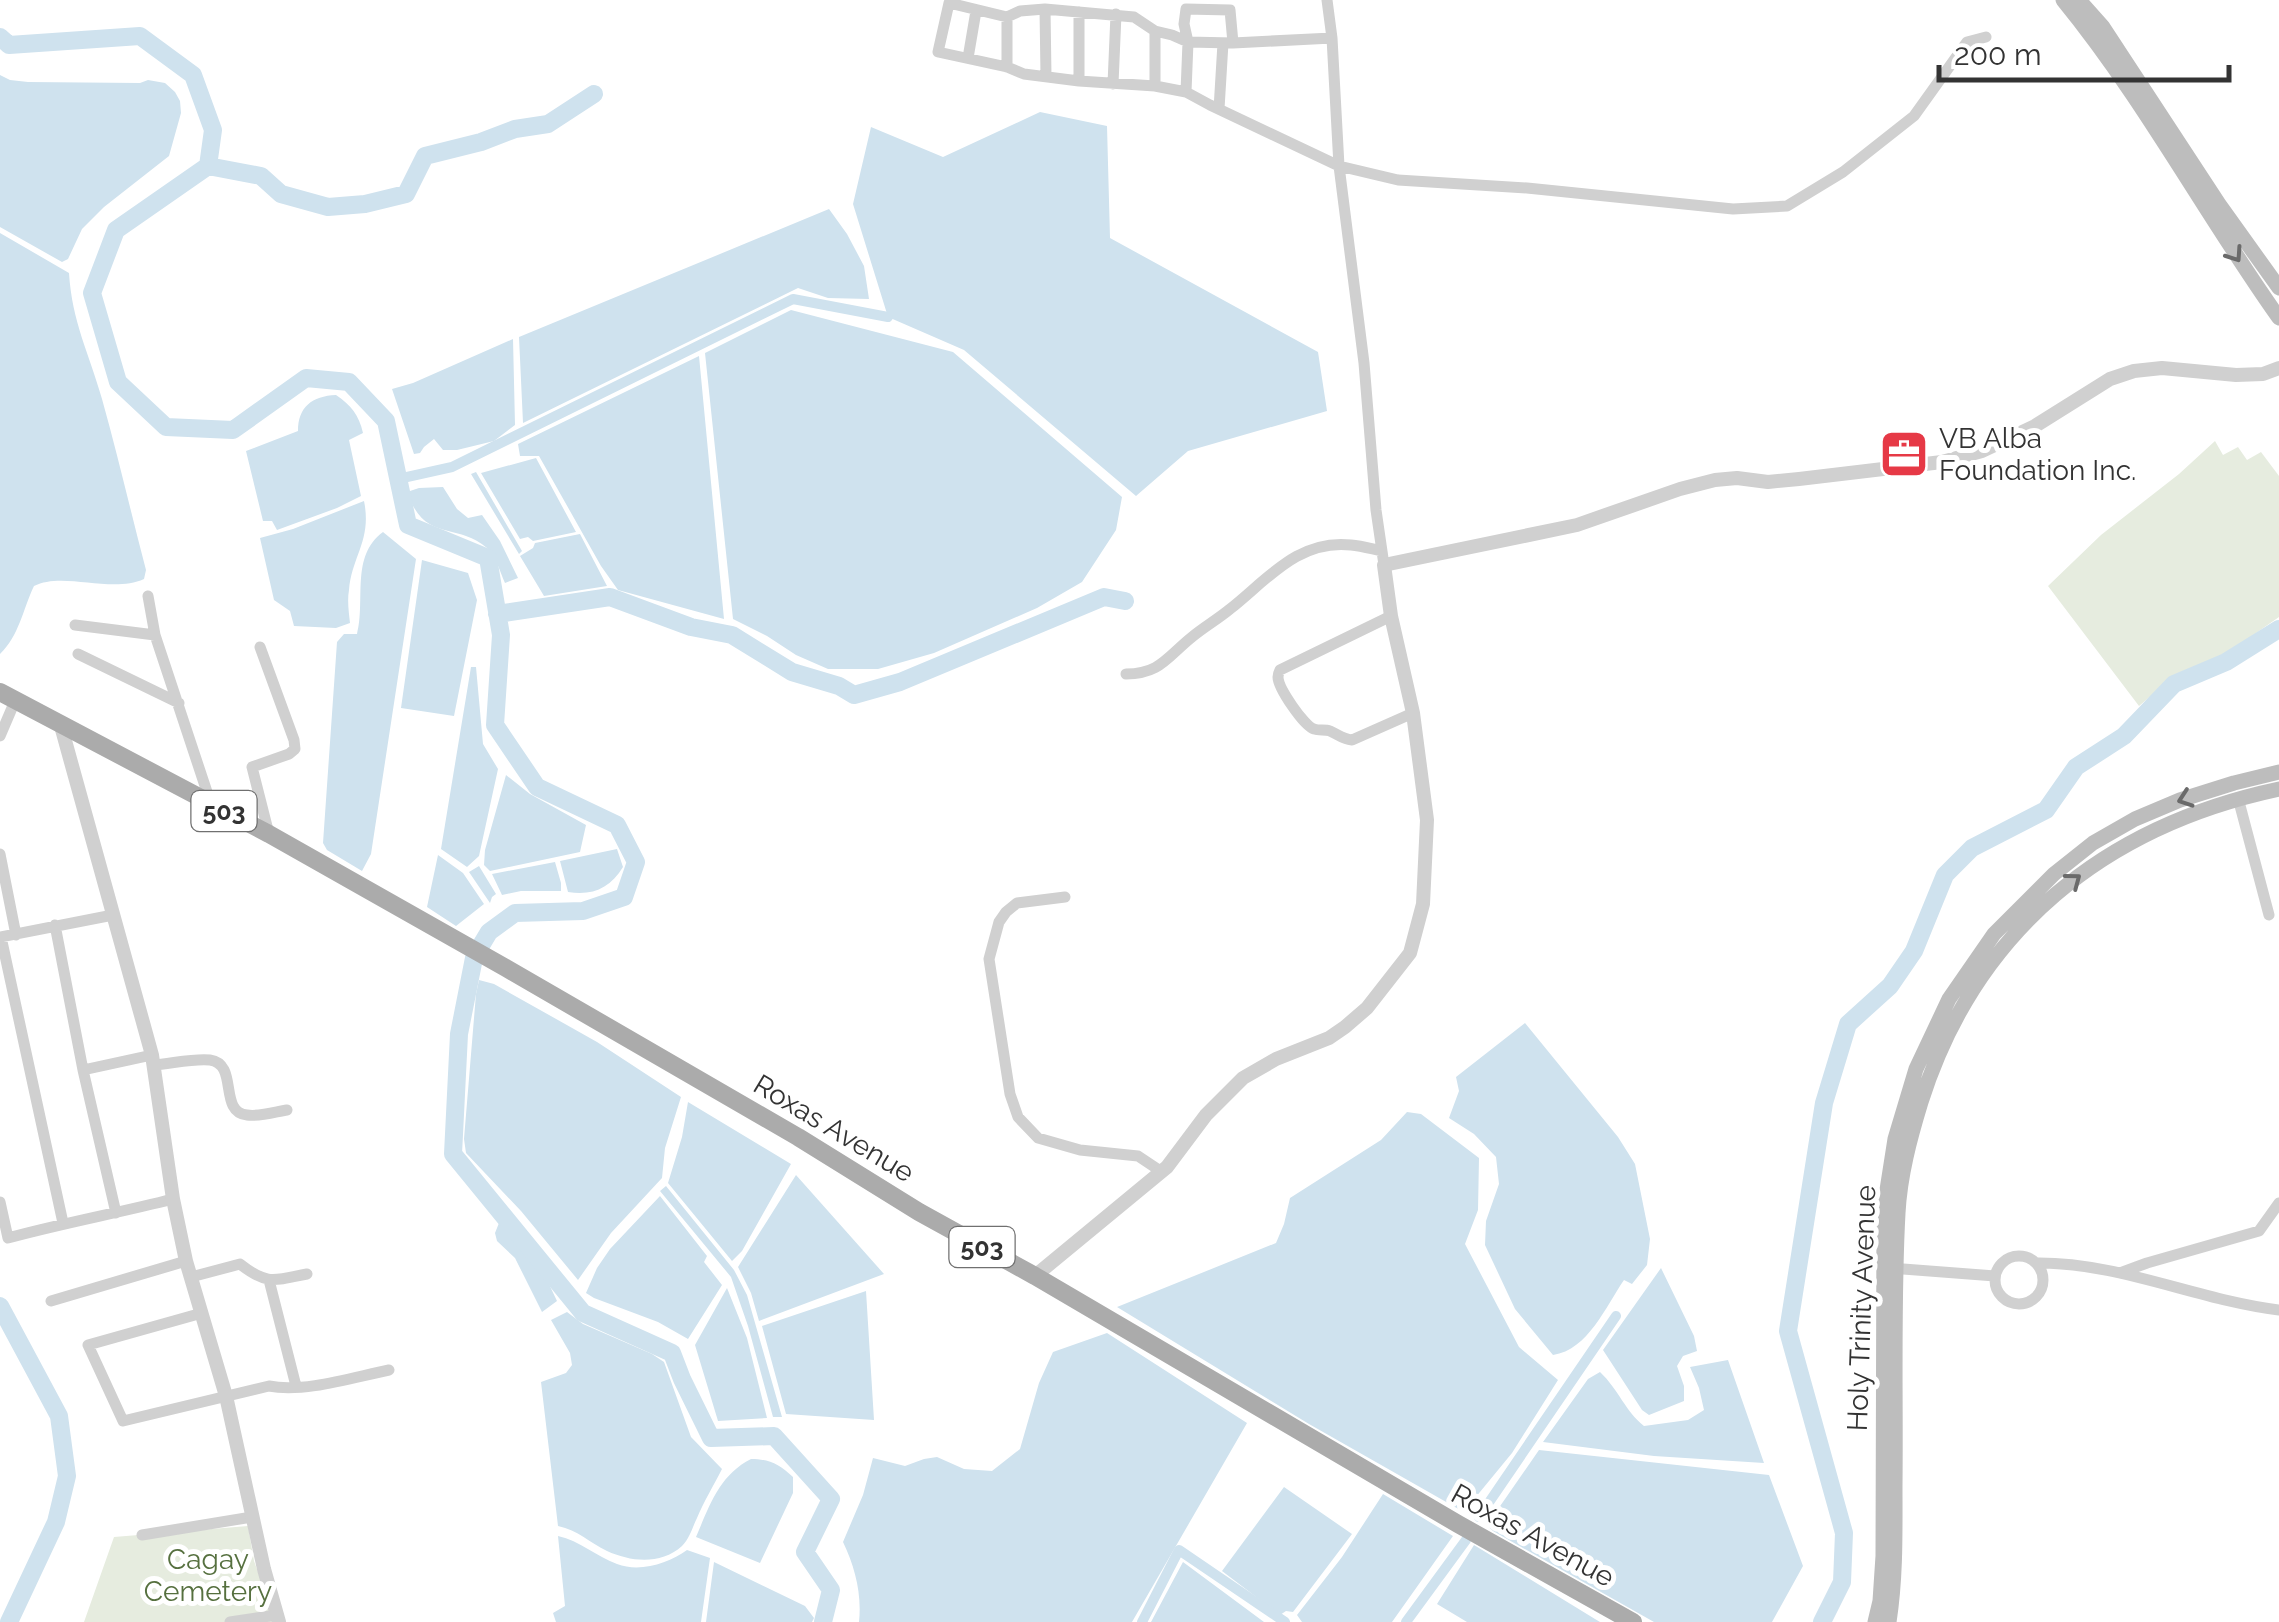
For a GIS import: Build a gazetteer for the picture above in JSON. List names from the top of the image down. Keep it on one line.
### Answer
{"streets":{"main road":["503","Roxas Avenue","Holy Trinity Avenue"]},"parks":["Cagay Cemetery"],"places":{"office":["VB Alba Foundation Inc."]},"scale_bar":"200 m"}
